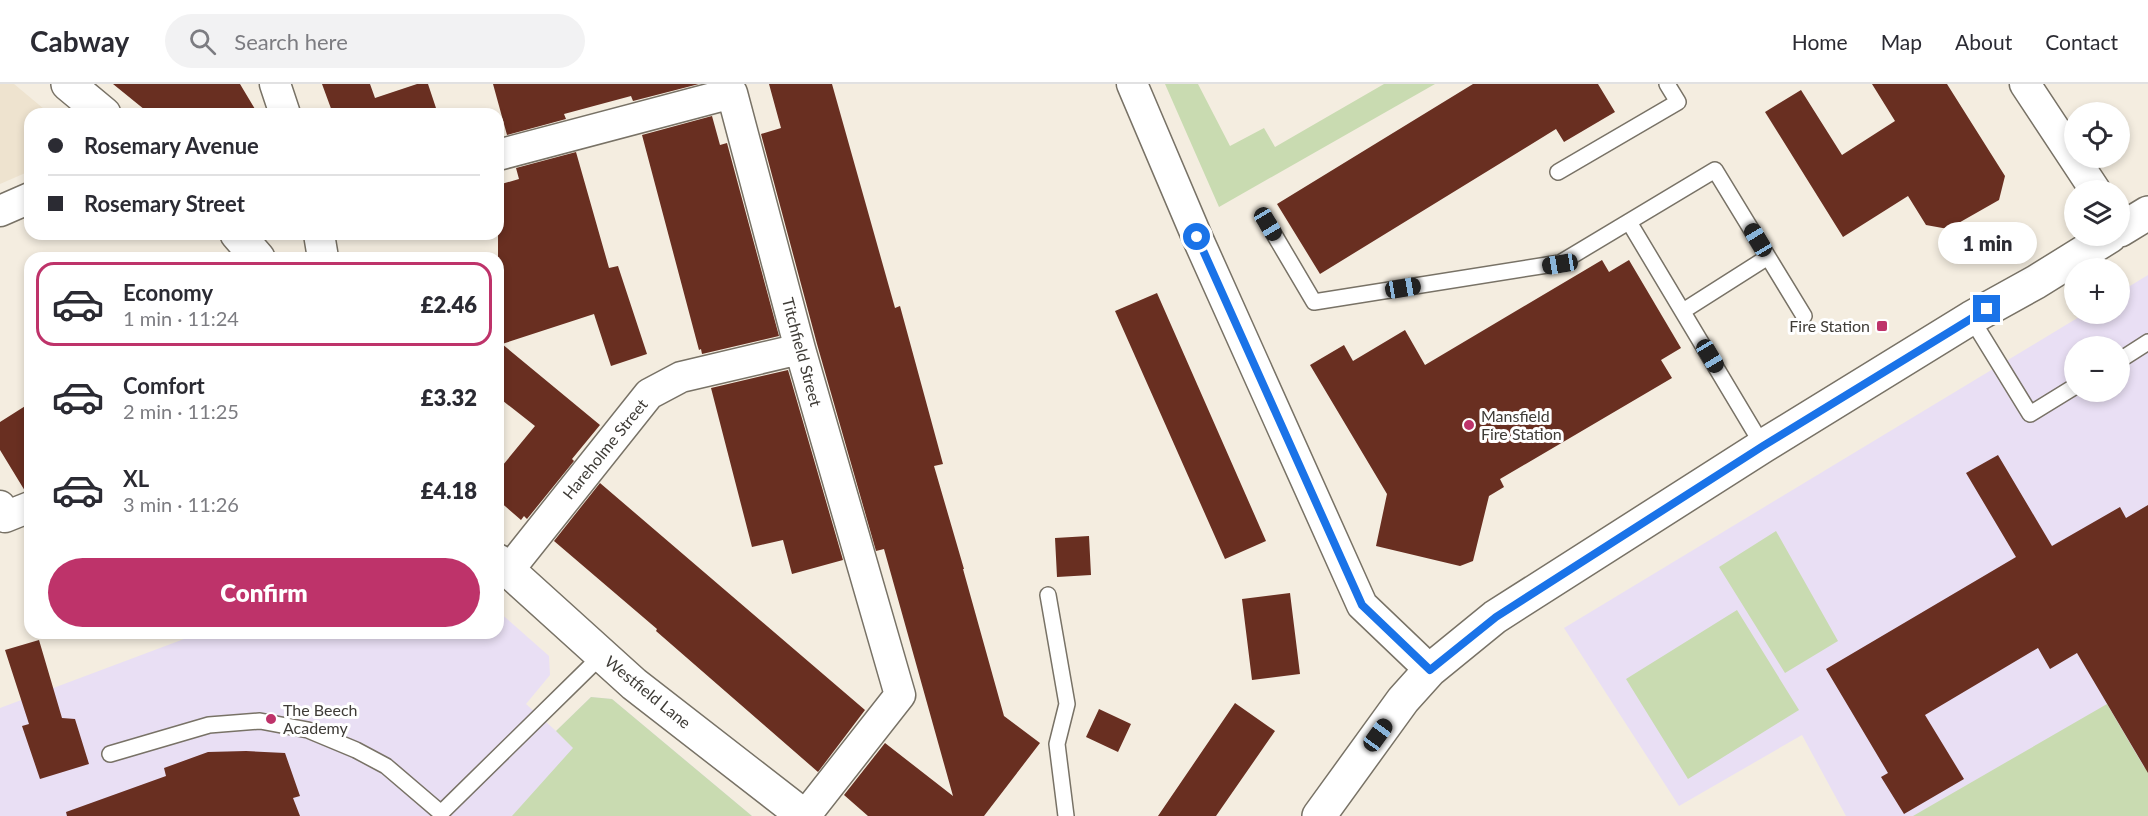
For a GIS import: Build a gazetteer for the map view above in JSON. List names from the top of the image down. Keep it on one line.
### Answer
{"streets":{"main road":["Westfield Lane"],"street":["Titchfield Street","Hareholme Street"]},"crossings":[["Titchfield Street","Hareholme Street"],["Titchfield Street","Westfield Lane"]],"places":{"transit":["Fire Station"],"other":["Mansfield Fire Station","The Beech Academy"]},"page":{"header":"Cabway","search":"Search here","nav":["Home","Map","About","Contact"],"map_buttons":["+","−"],"banner":["Rosemary Avenue","Rosemary Street"],"bubble":"1 min","list":[{"name":"Economy","note":"1 min · 11:24","value":"£2.46"},{"name":"Comfort","note":"2 min · 11:25","value":"£3.32"},{"name":"XL","note":"3 min · 11:26","value":"£4.18"}],"buttons":"Confirm"}}
